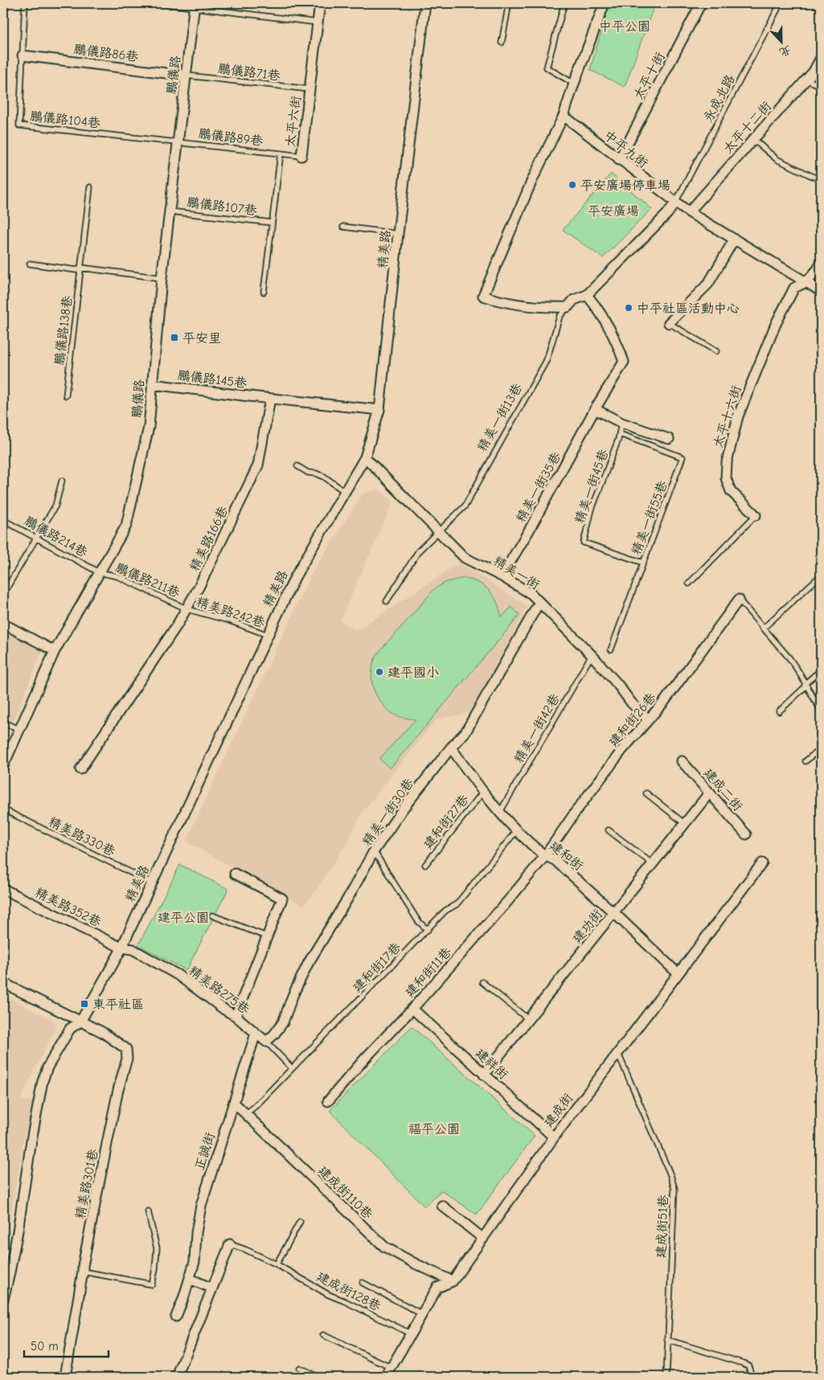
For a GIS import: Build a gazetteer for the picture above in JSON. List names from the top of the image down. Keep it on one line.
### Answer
{"streets":{"street":["鵬儀路86巷","鵬儀路","太平十街","太平六街","太平十二街","中平九街","精美路","鵬儀路145巷","太平十六街","精美一街13巷","精美一街35巷","精美路166巷","精美一街","建和街26巷","建成二街","精美一街30巷","建和街","精美路352巷","建功街","建和街11巷","精美路275巷","建祥街","建成街","正誠街","精美路301巷","建成街110巷"],"lane":["鵬儀路71巷","永成北路","鵬儀路104巷","鵬儀路89巷","鵬儀路107巷","鵬儀路138巷","精美一街45巷","精美一街55巷","鵬儀路214巷","鵬儀路211巷","精美路242巷","精美一街42巷","建和街27巷","精美路330巷","建和街17巷","建成街51巷","建成街128巷"]},"crossings":[["鵬儀路86巷","鵬儀路71巷"],["鵬儀路86巷","鵬儀路"],["鵬儀路86巷","鵬儀路104巷"],["鵬儀路71巷","鵬儀路"],["鵬儀路71巷","太平六街"],["鵬儀路","鵬儀路104巷"],["鵬儀路","鵬儀路89巷"],["鵬儀路","鵬儀路107巷"],["鵬儀路","鵬儀路145巷"],["鵬儀路","鵬儀路214巷"],["鵬儀路","鵬儀路211巷"],["太平十街","中平九街"],["永成北路","中平九街"],["永成北路","精美一街13巷"],["鵬儀路104巷","鵬儀路89巷"],["太平六街","鵬儀路89巷"],["太平六街","鵬儀路107巷"],["太平十二街","中平九街"],["中平九街","太平十六街"],["中平九街","精美一街13巷"],["精美路","精美一街"],["精美路","精美路242巷"],["精美路","精美路330巷"],["精美路","精美路352巷"],["精美路","精美路275巷"],["精美路","精美路301巷"],["鵬儀路145巷","精美路166巷"],["精美一街13巷","精美一街35巷"],["精美一街13巷","精美一街"],["精美一街45巷","精美一街55巷"],["精美一街35巷","精美一街"],["鵬儀路214巷","鵬儀路211巷"],["精美路166巷","鵬儀路211巷"],["精美路166巷","精美路242巷"],["精美一街","建和街26巷"],["精美一街","精美一街42巷"],["精美一街","精美一街30巷"],["鵬儀路211巷","精美路242巷"],["建和街26巷","建和街"],["建和街26巷","建和街11巷"],["精美一街42巷","建和街"],["建成二街","建功街"],["精美一街30巷","建和街"],["精美一街30巷","精美路275巷"],["建和街27巷","建和街"],["建和街","建功街"],["建和街","建和街17巷"],["建和街","建和街11巷"],["建和街","建成街"],["精美路352巷","精美路275巷"],["建功街","建祥街"],["建和街17巷","精美路275巷"],["建和街17巷","建成街110巷"],["建和街11巷","建祥街"],["精美路275巷","正誠街"],["建祥街","建成街"],["建成街","建成街110巷"],["建成街","建成街51巷"],["建成街","建成街128巷"],["正誠街","建成街110巷"]],"parks":["中平公園","平安廣場","建平公園","福平公園"],"places":{"other":["平安廣場停車場","中平社區活動中心","建平國小"],"transit":["平安里","東平社區"]},"scale_bar":"50 m","north":"bottom"}
